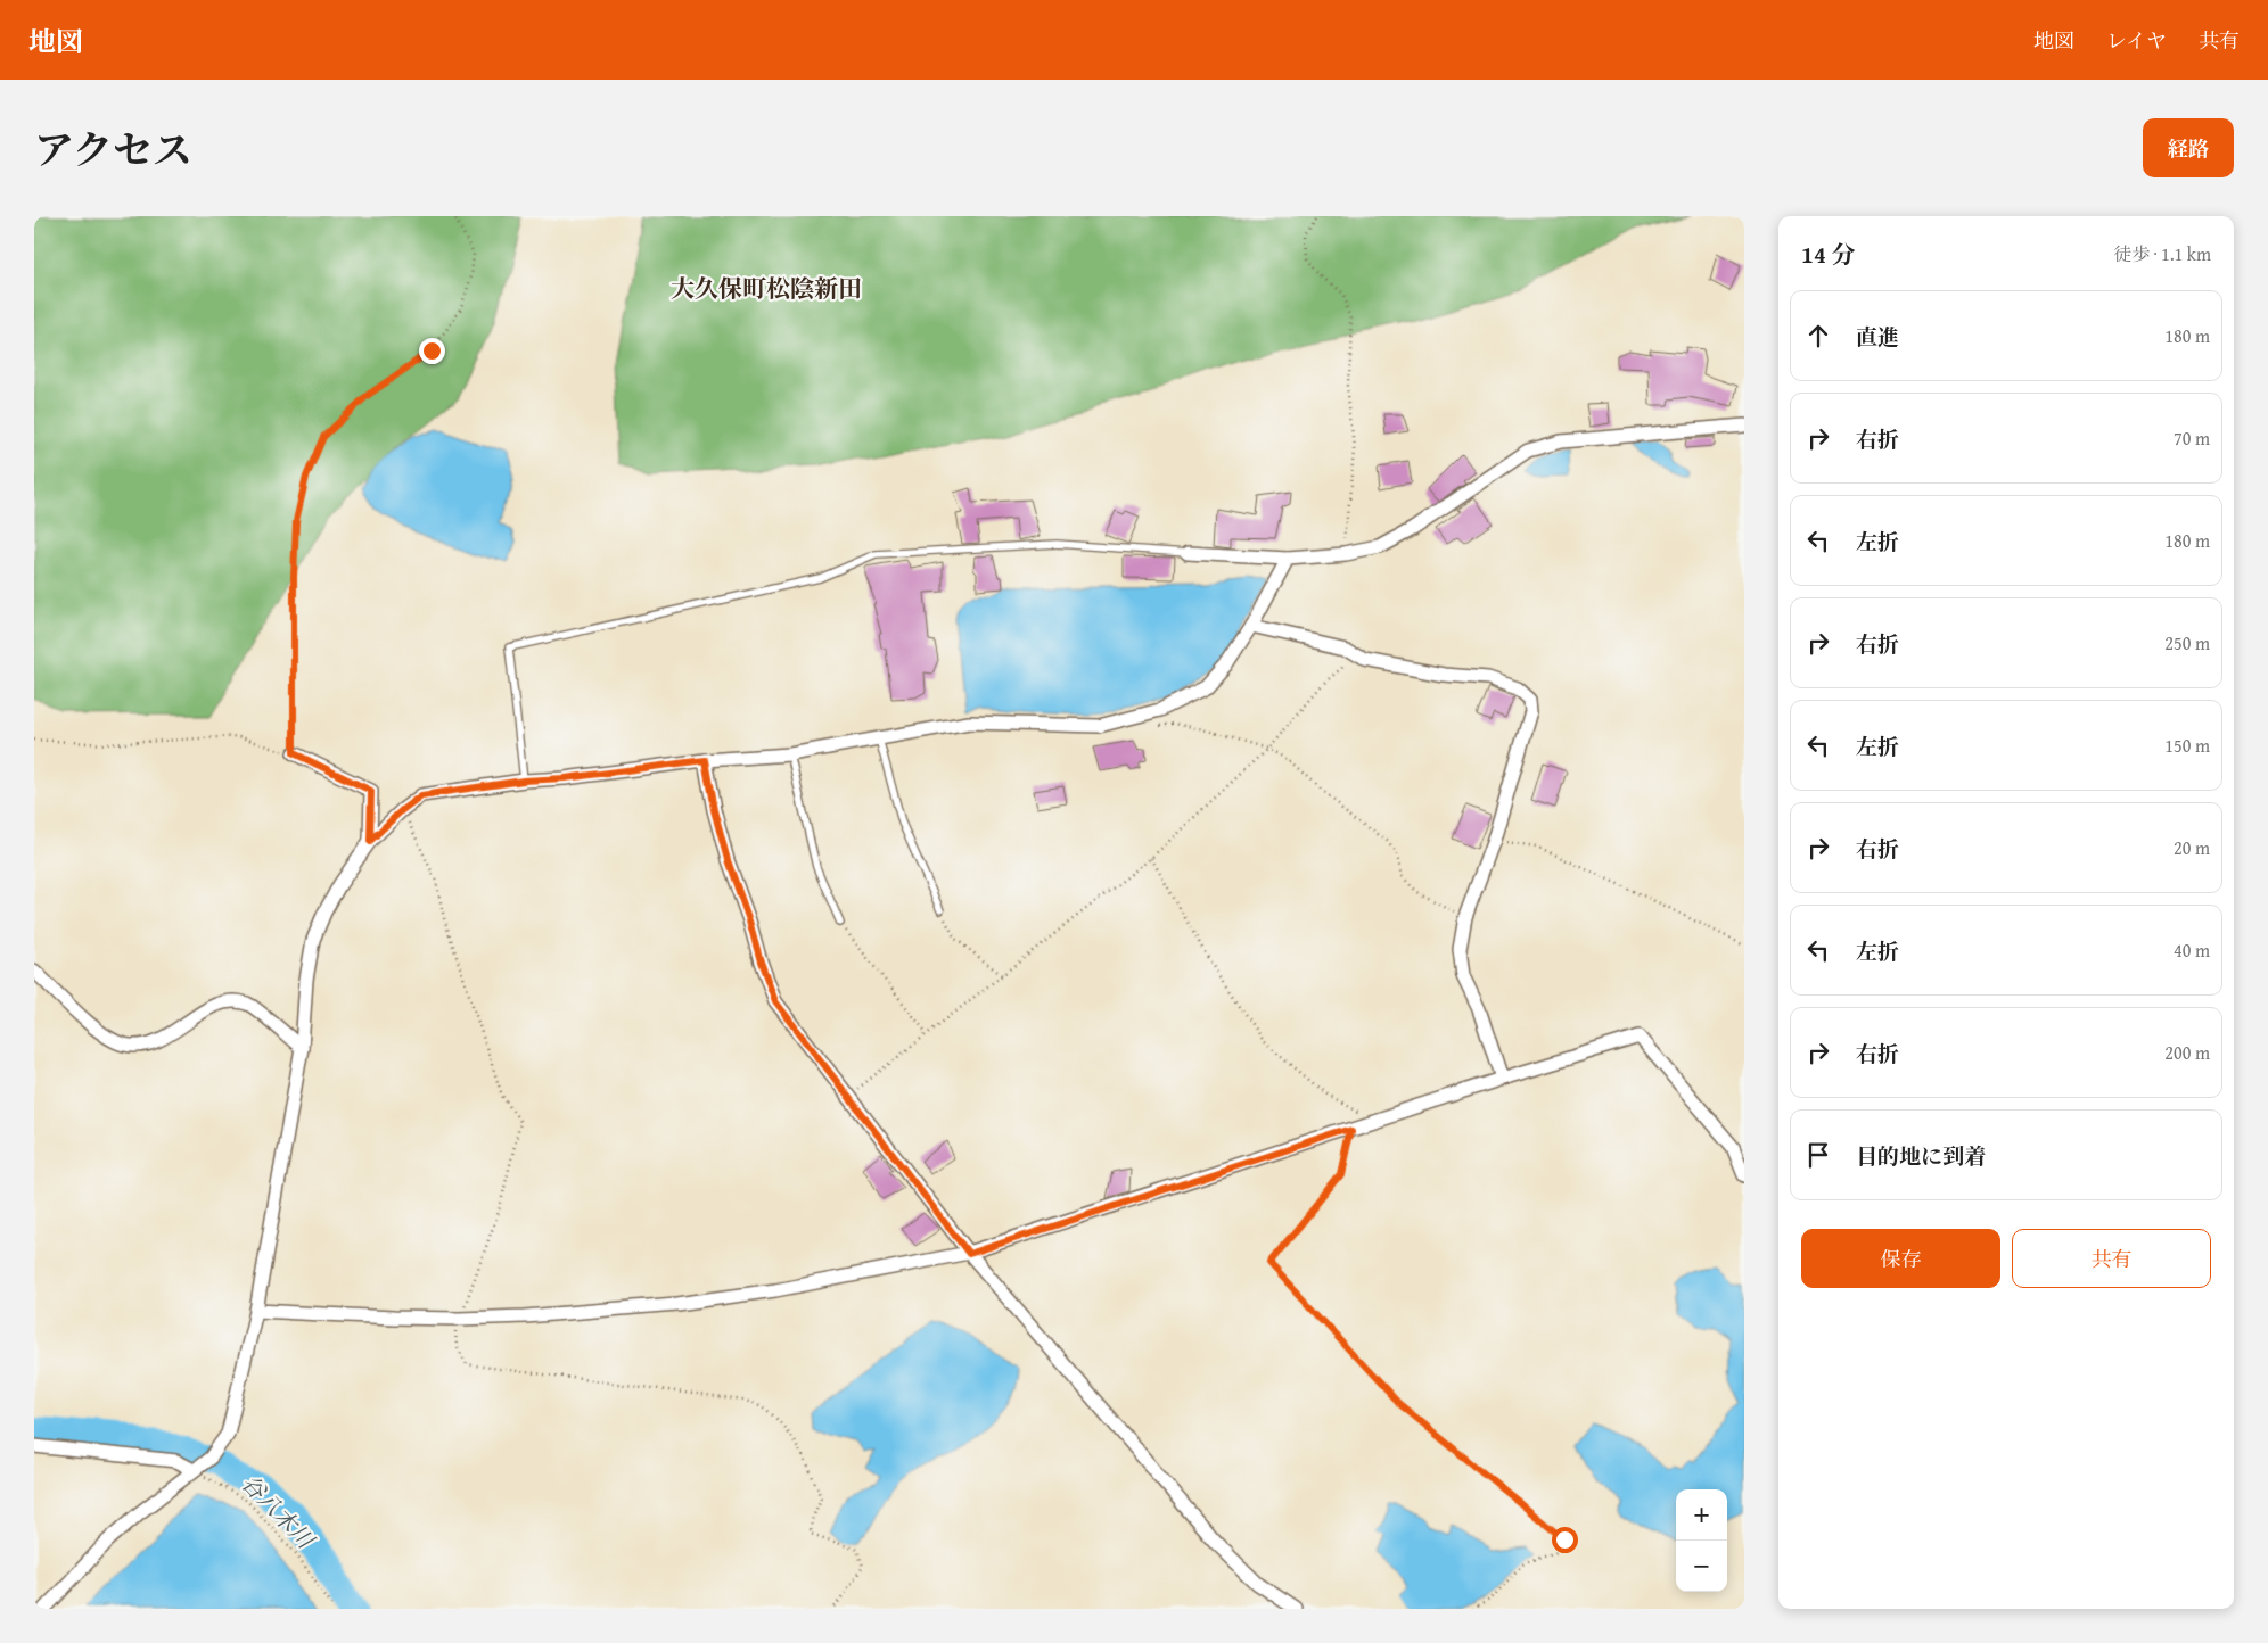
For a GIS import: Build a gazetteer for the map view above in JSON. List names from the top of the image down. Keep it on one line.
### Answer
{"districts":["大久保町松陰新田"],"water":["谷八木川"],"page":{"header":"地図","nav":["地図","レイヤ","共有"],"title":"アクセス","buttons":["経路",["保存","共有"]],"heading":["14 分","徒歩 · 1.1 km"],"list":[["直進","180 m"],["右折","70 m"],["左折","180 m"],["右折","250 m"],["左折","150 m"],["右折","20 m"],["左折","40 m"],["右折","200 m"],"目的地に到着"],"map_buttons":["+","−"]}}
